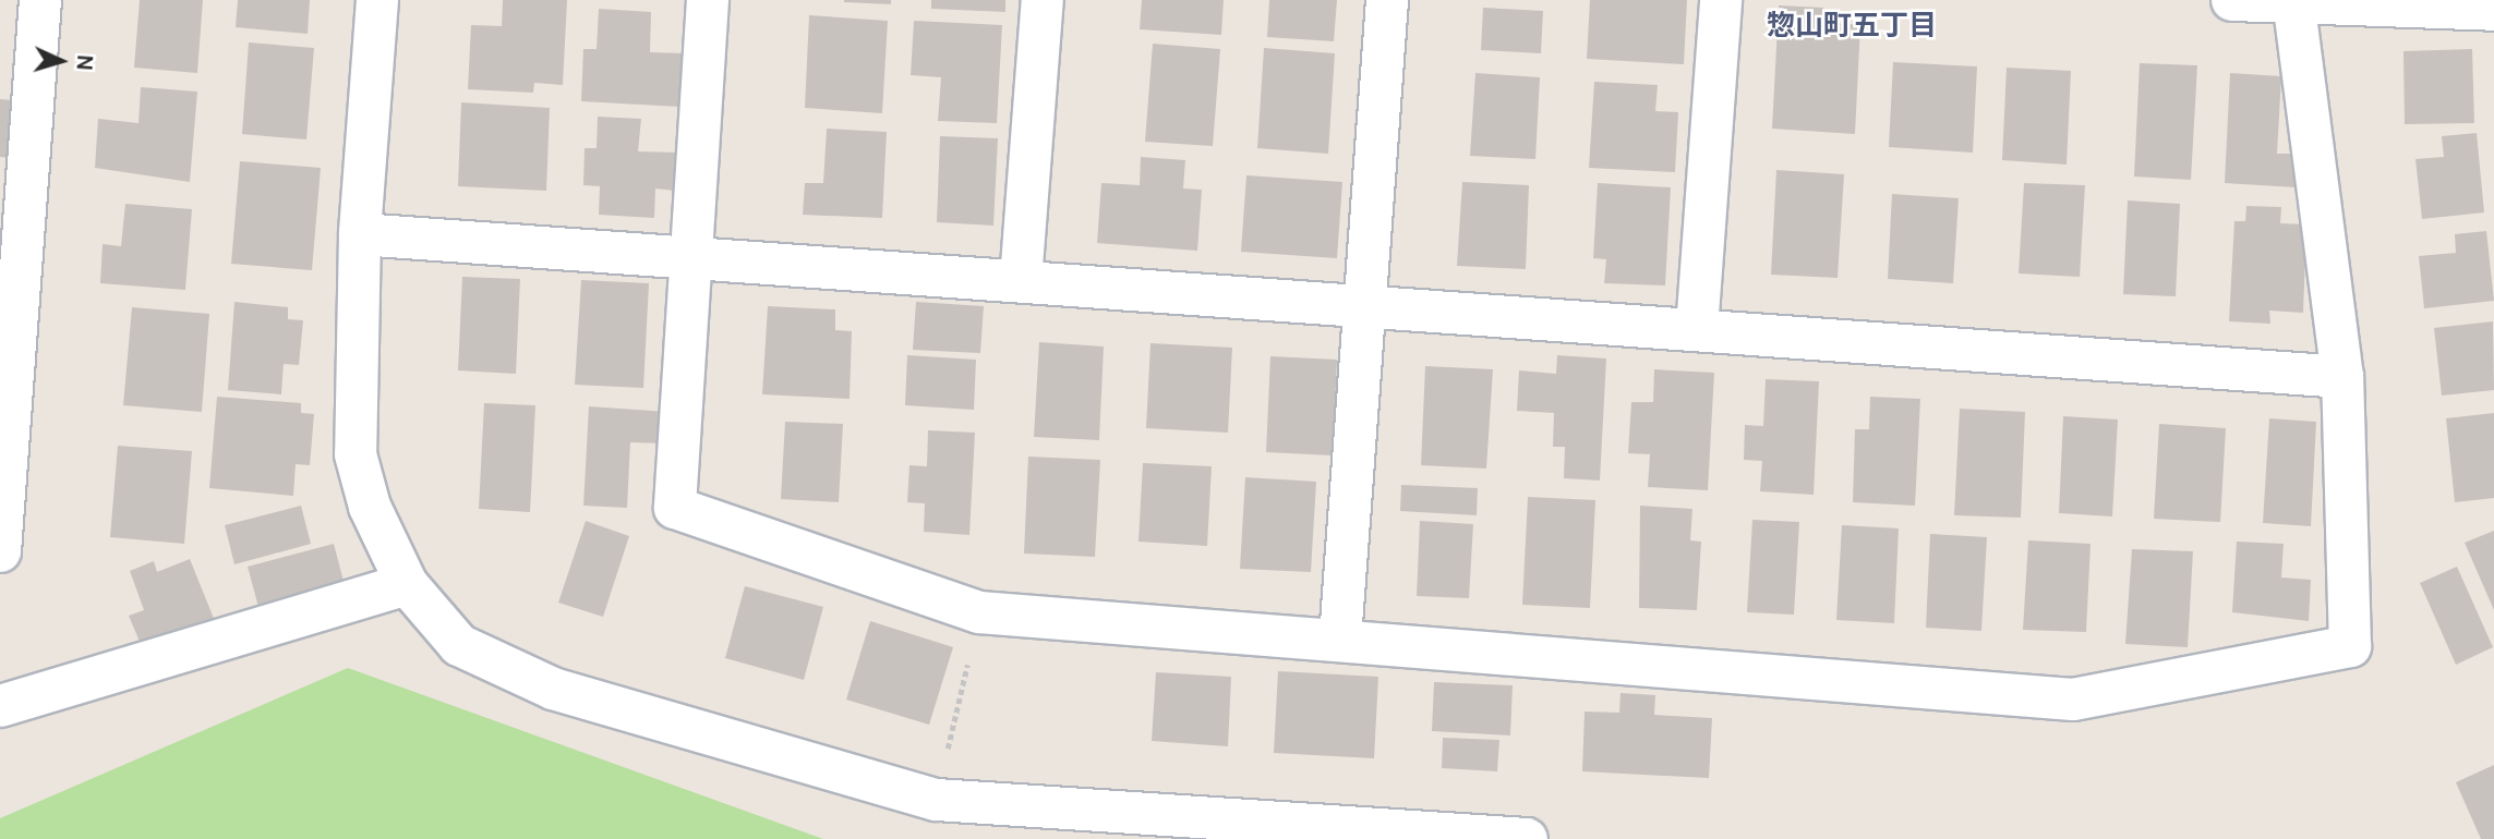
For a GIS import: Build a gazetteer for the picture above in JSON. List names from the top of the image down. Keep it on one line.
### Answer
{"districts":["惣山町五丁目"],"north":"right"}
